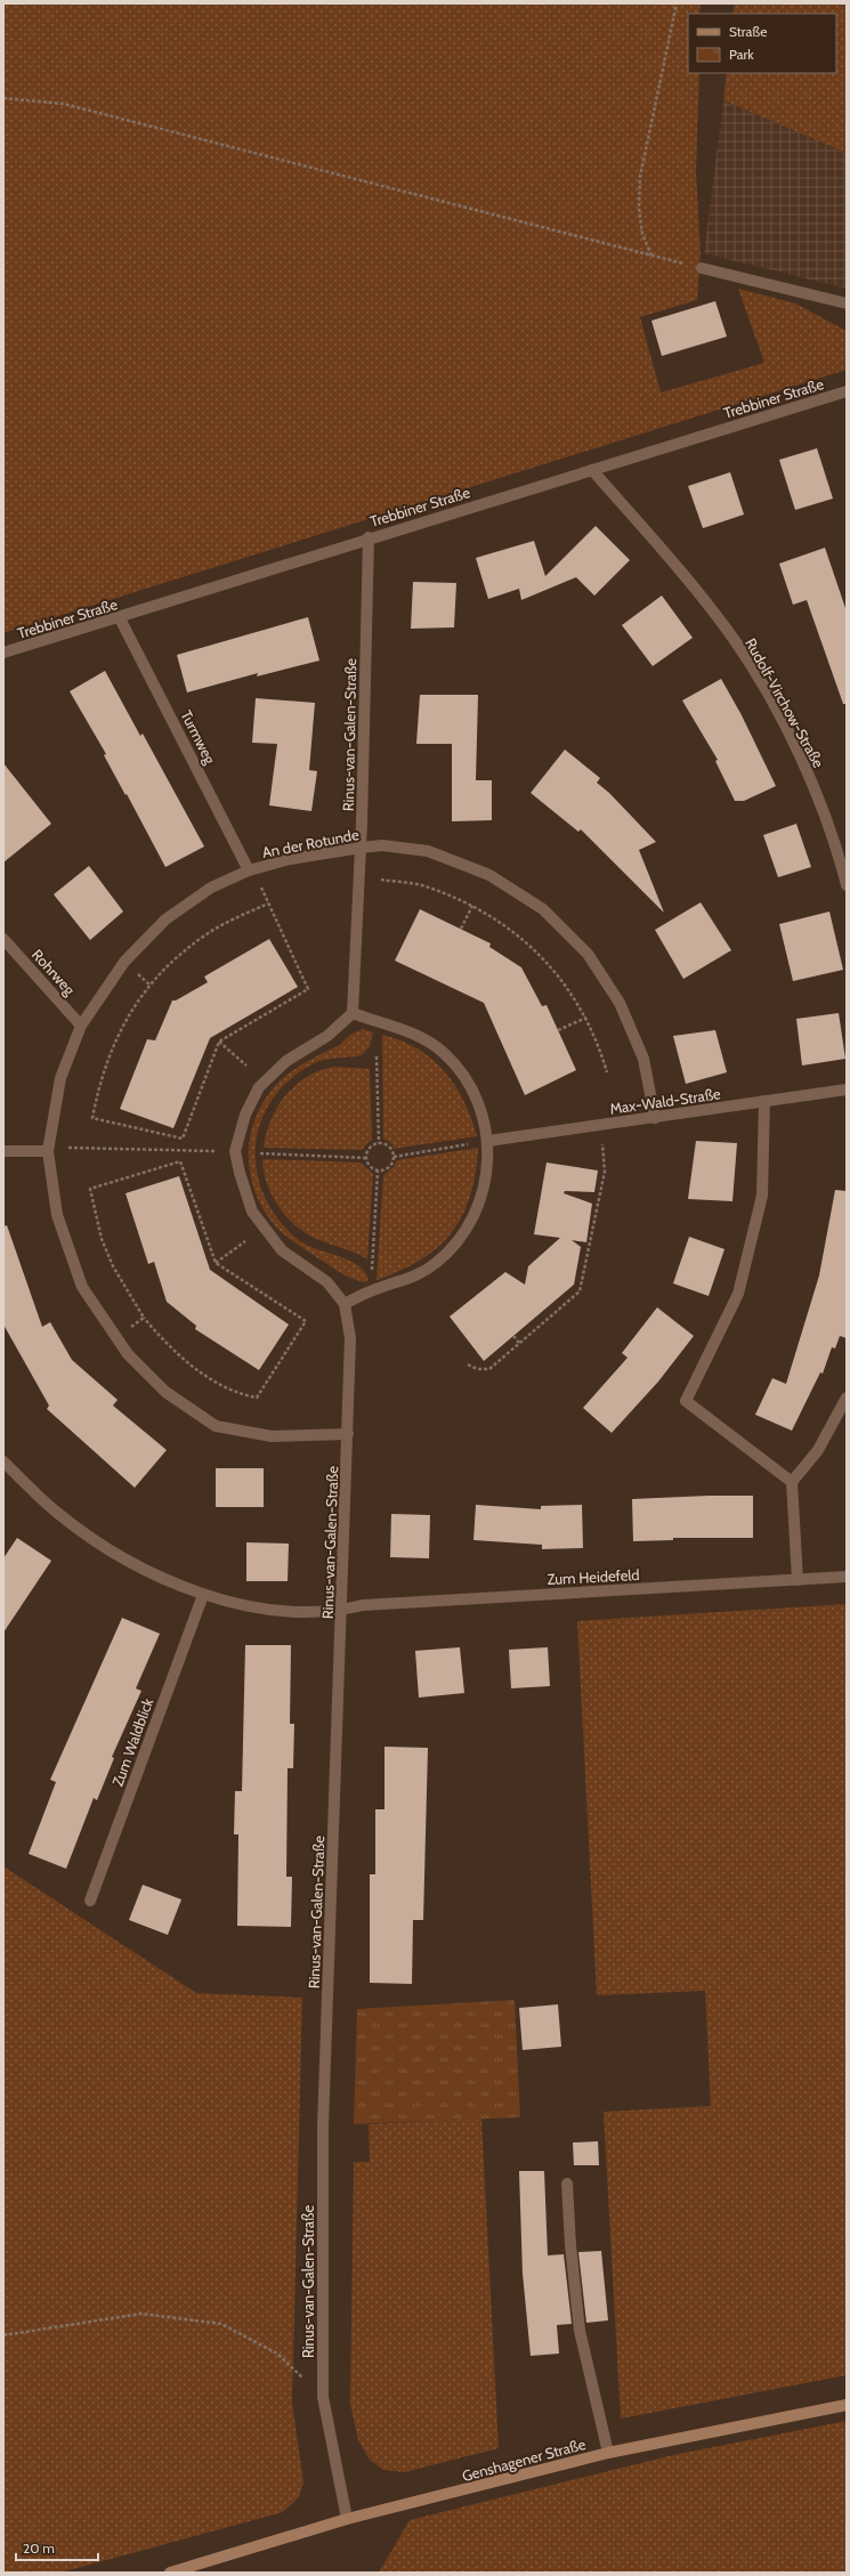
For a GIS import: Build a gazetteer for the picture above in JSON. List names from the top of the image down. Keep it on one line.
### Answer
{"streets":{"street":["Trebbiner Straße","Rudolf-Virchow-Straße","Rinus-van-Galen-Straße","Turmweg","An der Rotunde","Rohrweg","Max-Wald-Straße","Zum Heidefeld","Zum Waldblick","Genshagener Straße"]},"crossings":[["Trebbiner Straße","Rudolf-Virchow-Straße"],["Trebbiner Straße","Rinus-van-Galen-Straße"],["Trebbiner Straße","Turmweg"],["Rinus-van-Galen-Straße","An der Rotunde"],["Rinus-van-Galen-Straße","Zum Heidefeld"],["Rinus-van-Galen-Straße","Genshagener Straße"],["Turmweg","An der Rotunde"],["An der Rotunde","Rohrweg"],["An der Rotunde","Max-Wald-Straße"],["Zum Heidefeld","Zum Waldblick"]],"legend":["Straße","Park"],"scale_bar":"20 m"}
